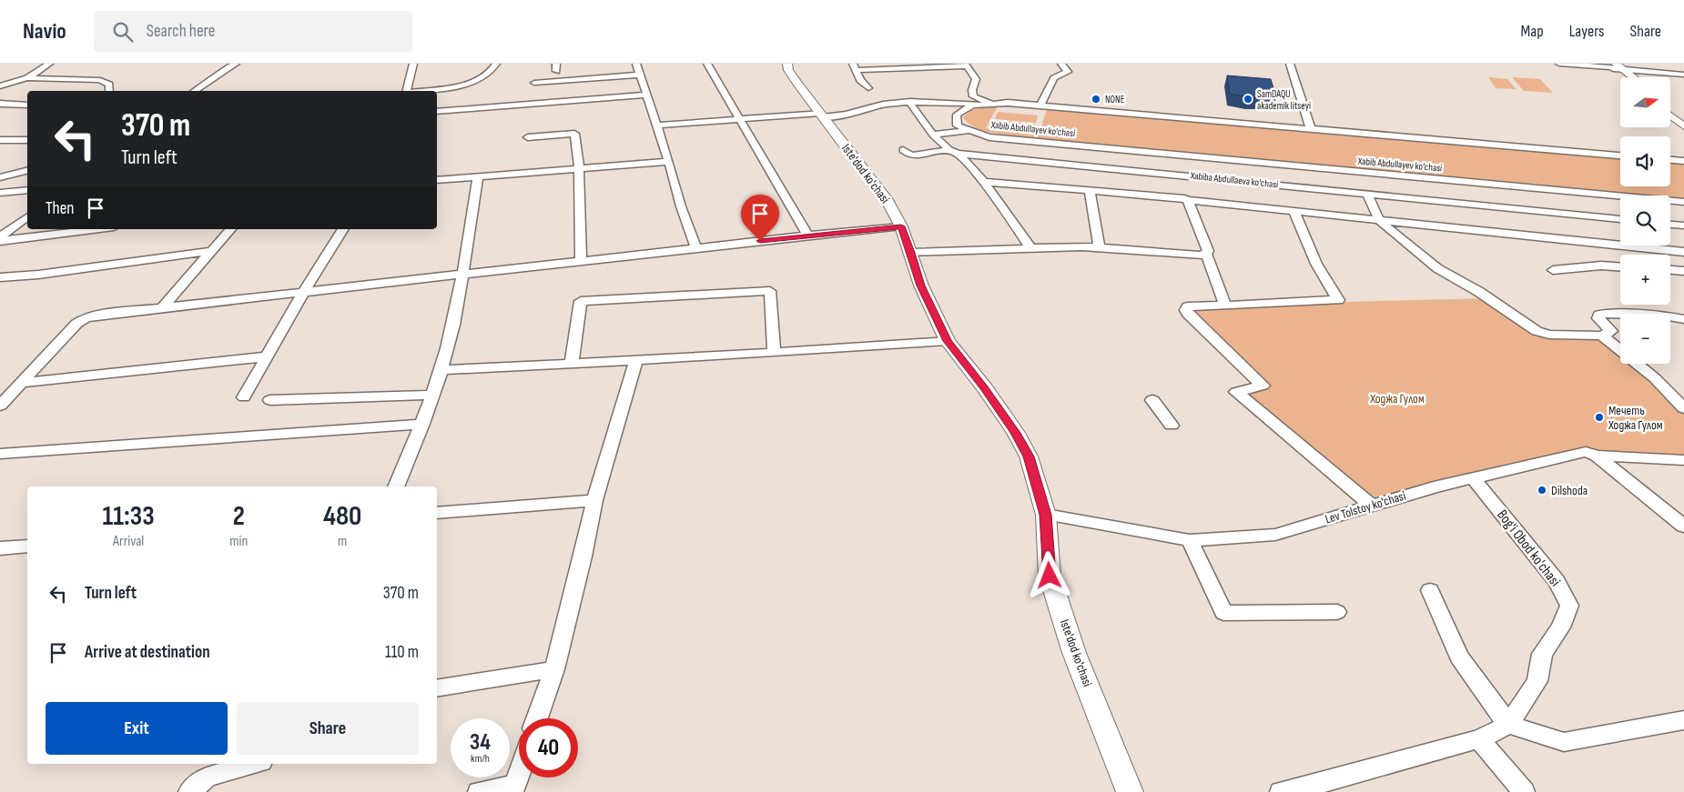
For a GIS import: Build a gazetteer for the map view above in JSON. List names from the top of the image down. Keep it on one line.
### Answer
{"streets":{"street":["Xabib Abdullayev ko'chasi","Iste'dod ko'chasi","Xabiba Abdullaeva ko'chasi","Lev Tolstoy ko'chasi","Bog'i Obod ko'chasi"]},"crossings":[["Xabib Abdullayev ko'chasi","Xabiba Abdullaeva ko'chasi"],["Iste'dod ko'chasi","Lev Tolstoy ko'chasi"],["Lev Tolstoy ko'chasi","Bog'i Obod ko'chasi"]],"parks":["Ходжа Гулом"],"places":["NONE","SamDAQU akademik litseyi","Мечеть Ходжа Гулом","Dilshoda"],"north":"right","page":{"header":"Navio","search":"Search here","nav":["Map","Layers","Share"],"map_buttons":["+","−"],"turn":["370 m","Turn left"],"then":"Then","eta":["11:33","Arrival","2","min","480","m"],"list":[{"name":"Turn left","value":"370 m"},{"name":"Arrive at destination","value":"110 m"}],"buttons":["Exit","Share"],"speed":"34 km/h","limit":"40"}}
